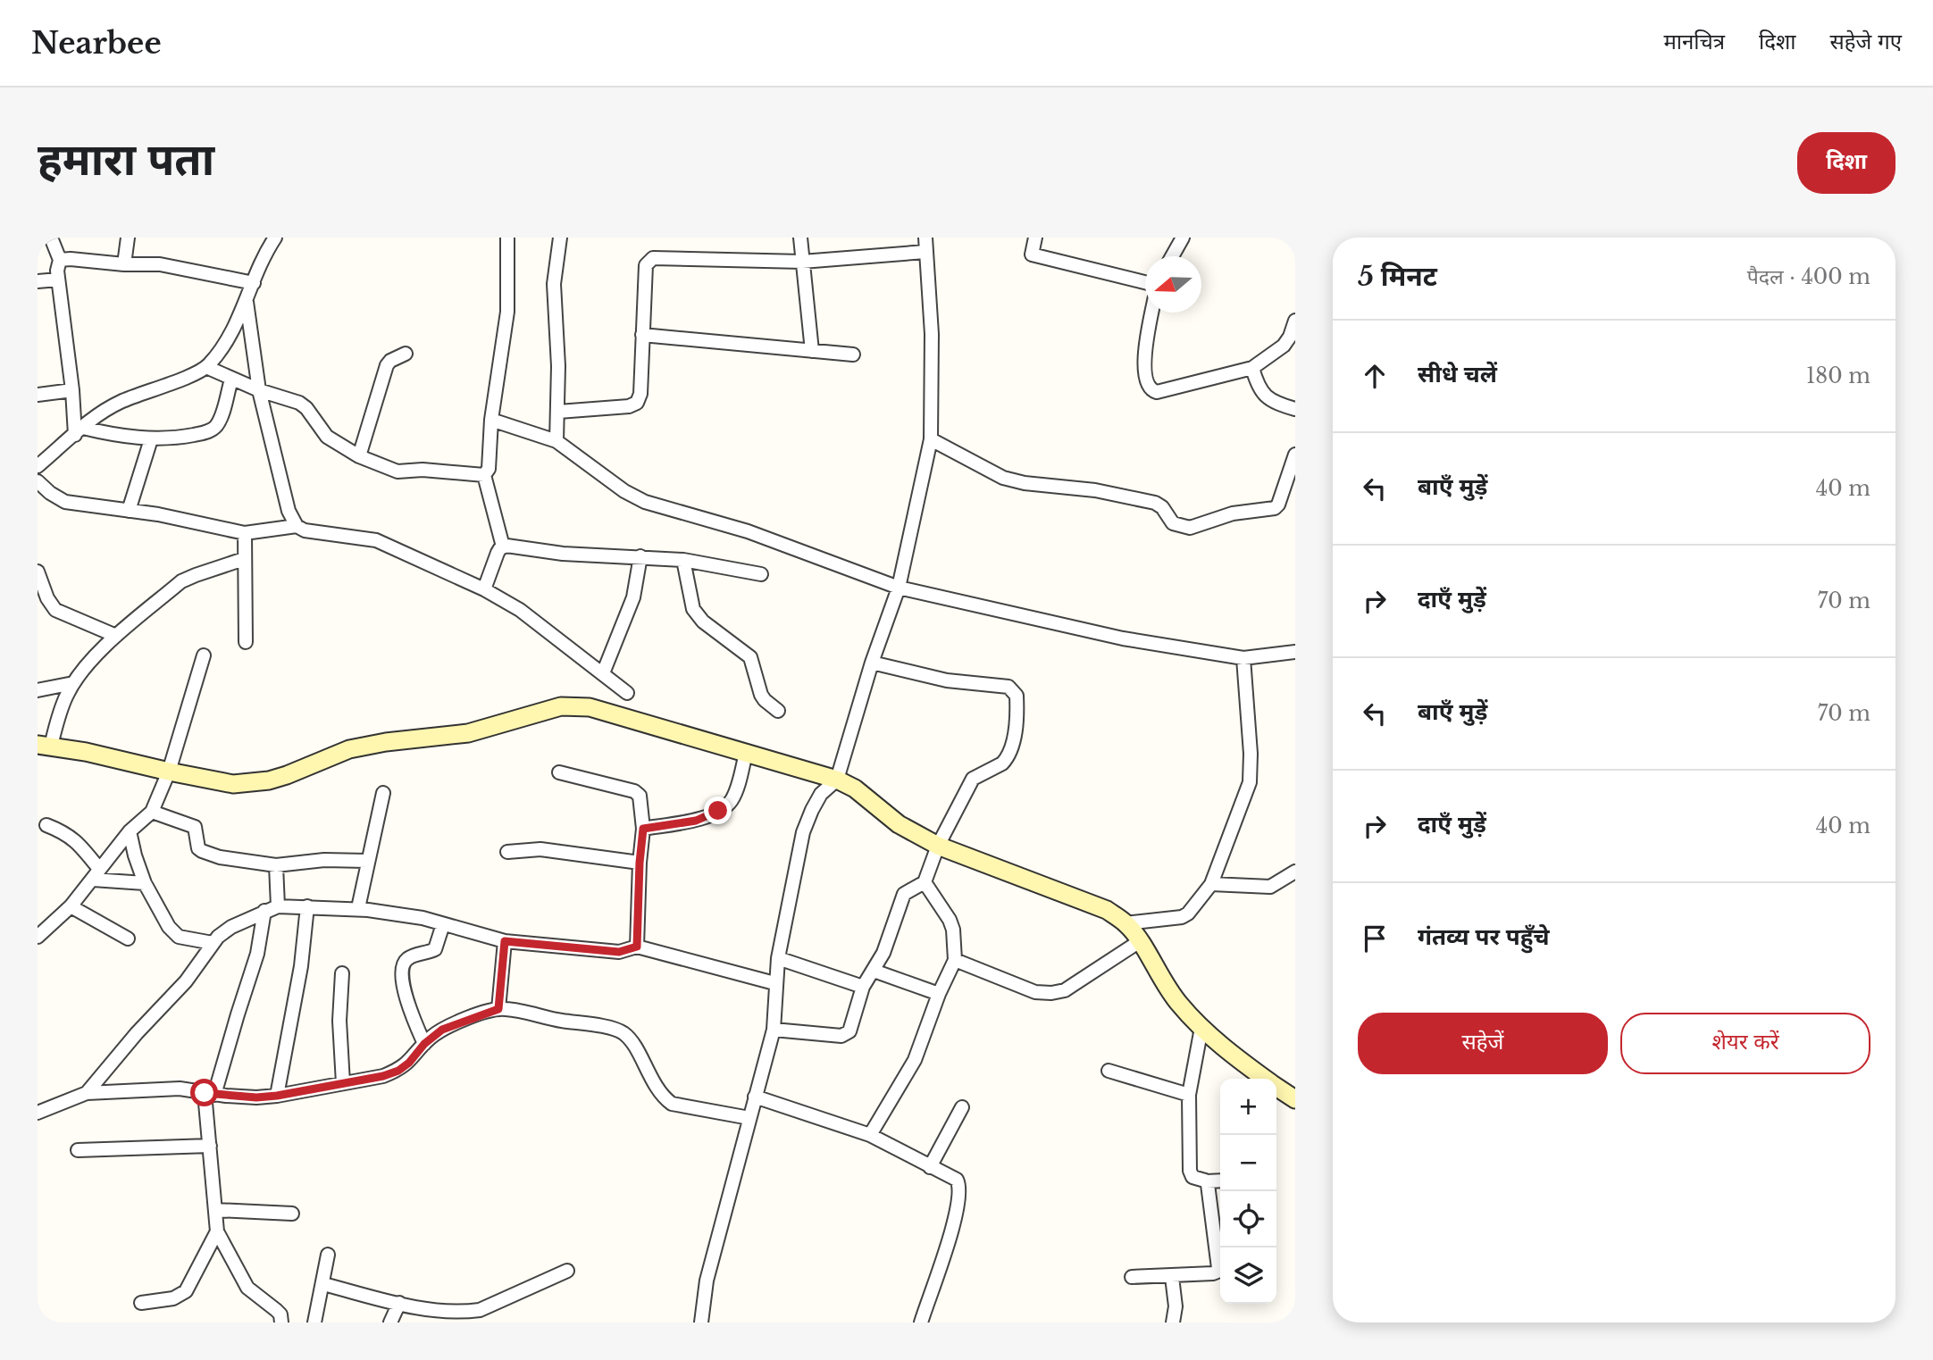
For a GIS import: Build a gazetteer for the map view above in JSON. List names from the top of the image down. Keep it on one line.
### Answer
{"north":"left","page":{"header":"Nearbee","nav":["मानचित्र","दिशा","सहेजे गए"],"title":"हमारा पता","buttons":["दिशा",["सहेजें","शेयर करें"]],"heading":["5 मिनट","पैदल · 400 m"],"list":[["सीधे चलें","180 m"],["बाएँ मुड़ें","40 m"],["दाएँ मुड़ें","70 m"],["बाएँ मुड़ें","70 m"],["दाएँ मुड़ें","40 m"],"गंतव्य पर पहुँचे"],"map_buttons":["+","−"]}}
